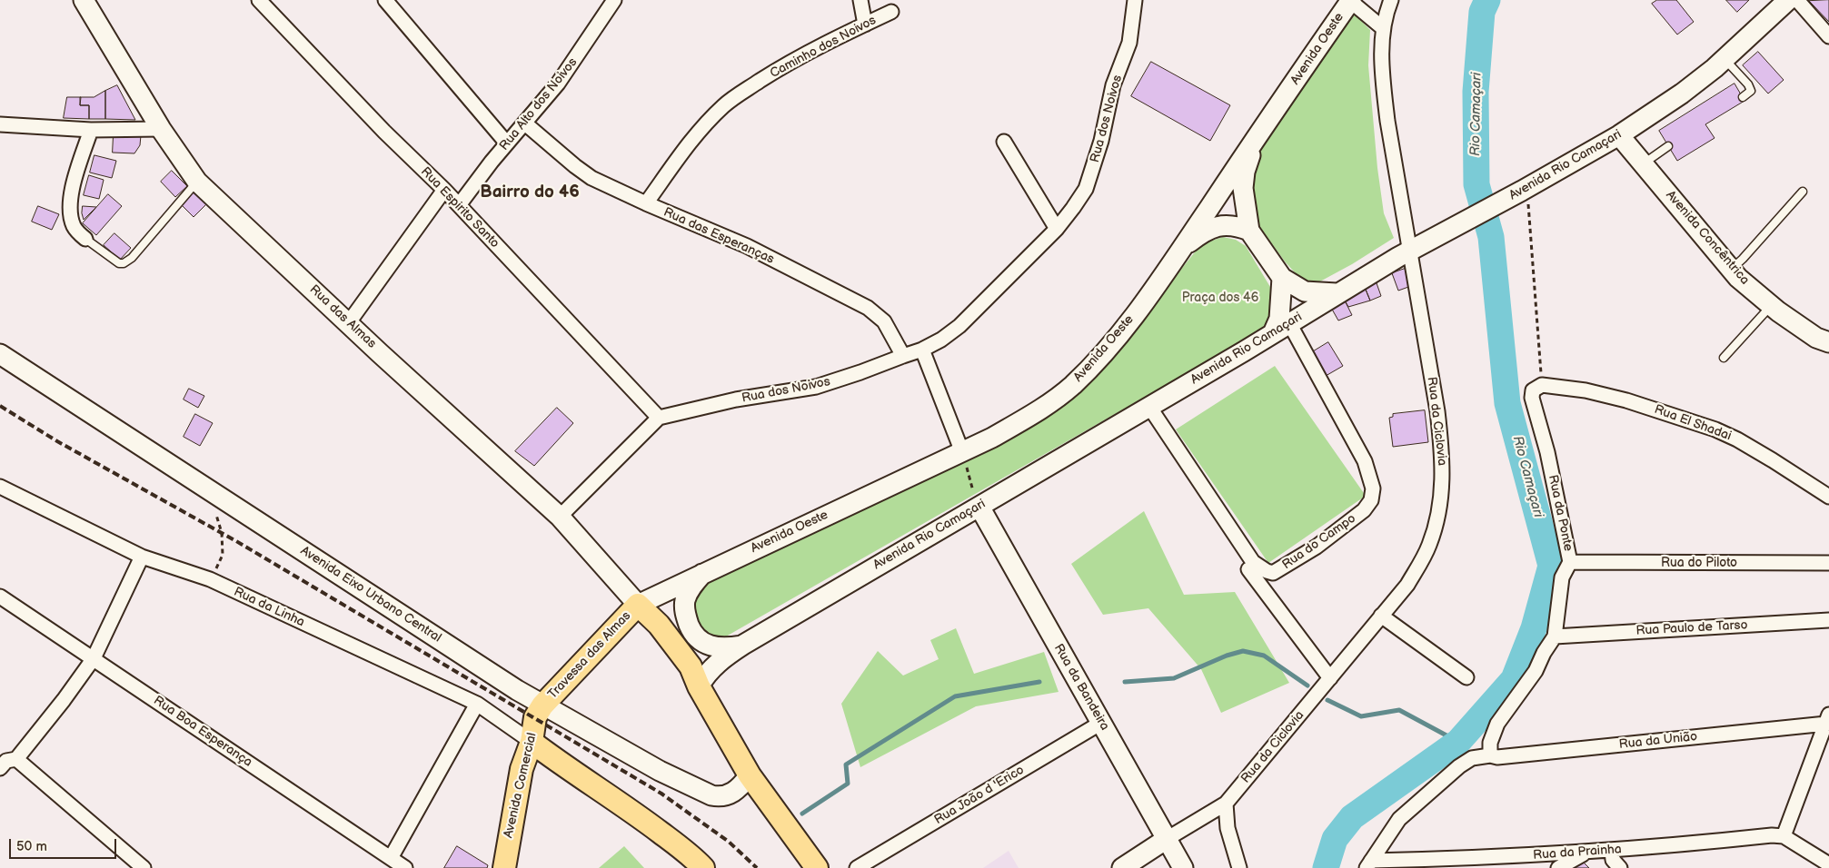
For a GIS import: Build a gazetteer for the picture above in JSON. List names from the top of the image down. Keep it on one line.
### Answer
{"streets":{"main road":["Travessa das Almas","Avenida Comercial"],"street":["Caminho dos Noivos","Avenida Oeste","Rua Alto dos Noivos","Rua dos Noivos","Avenida Rio Camaçari","Rua Espirito Santo","Rua das Esperanças","Avenida Concêntrica","Rua das Almas","Rua da Ciclovia","Rua El Shadai","Rua da Ponte","Rua do Campo","Rua do Piloto","Avenida Eixo Urbano Central","Rua da Linha","Rua Paulo de Tarso","Rua da Bandeira","Rua Boa Esperança","Rua da União","Rua João d 'Erico","Rua da Prainha"]},"crossings":[["Caminho dos Noivos","Rua das Esperanças"],["Avenida Oeste","Rua das Almas"],["Avenida Oeste","Travessa das Almas"],["Rua Alto dos Noivos","Rua Espirito Santo"],["Rua Alto dos Noivos","Rua das Esperanças"],["Rua dos Noivos","Rua Espirito Santo"],["Rua dos Noivos","Rua das Esperanças"],["Avenida Rio Camaçari","Avenida Concêntrica"],["Avenida Rio Camaçari","Rua da Ciclovia"],["Avenida Rio Camaçari","Rua do Campo"],["Avenida Rio Camaçari","Rua da Bandeira"],["Rua das Almas","Travessa das Almas"],["Rua da Ciclovia","Rua da Bandeira"],["Rua El Shadai","Rua da Ponte"],["Rua da Ponte","Rua do Piloto"],["Rua da Ponte","Rua Paulo de Tarso"],["Rua da Ponte","Rua da União"],["Avenida Eixo Urbano Central","Travessa das Almas"],["Avenida Eixo Urbano Central","Avenida Comercial"],["Rua da Linha","Avenida Comercial"],["Travessa das Almas","Avenida Comercial"],["Rua da Bandeira","Rua João d 'Erico"]],"districts":["Bairro do 46"],"water":["Rio Camaçari"],"parks":["Praça dos 46"],"scale_bar":"50 m"}
